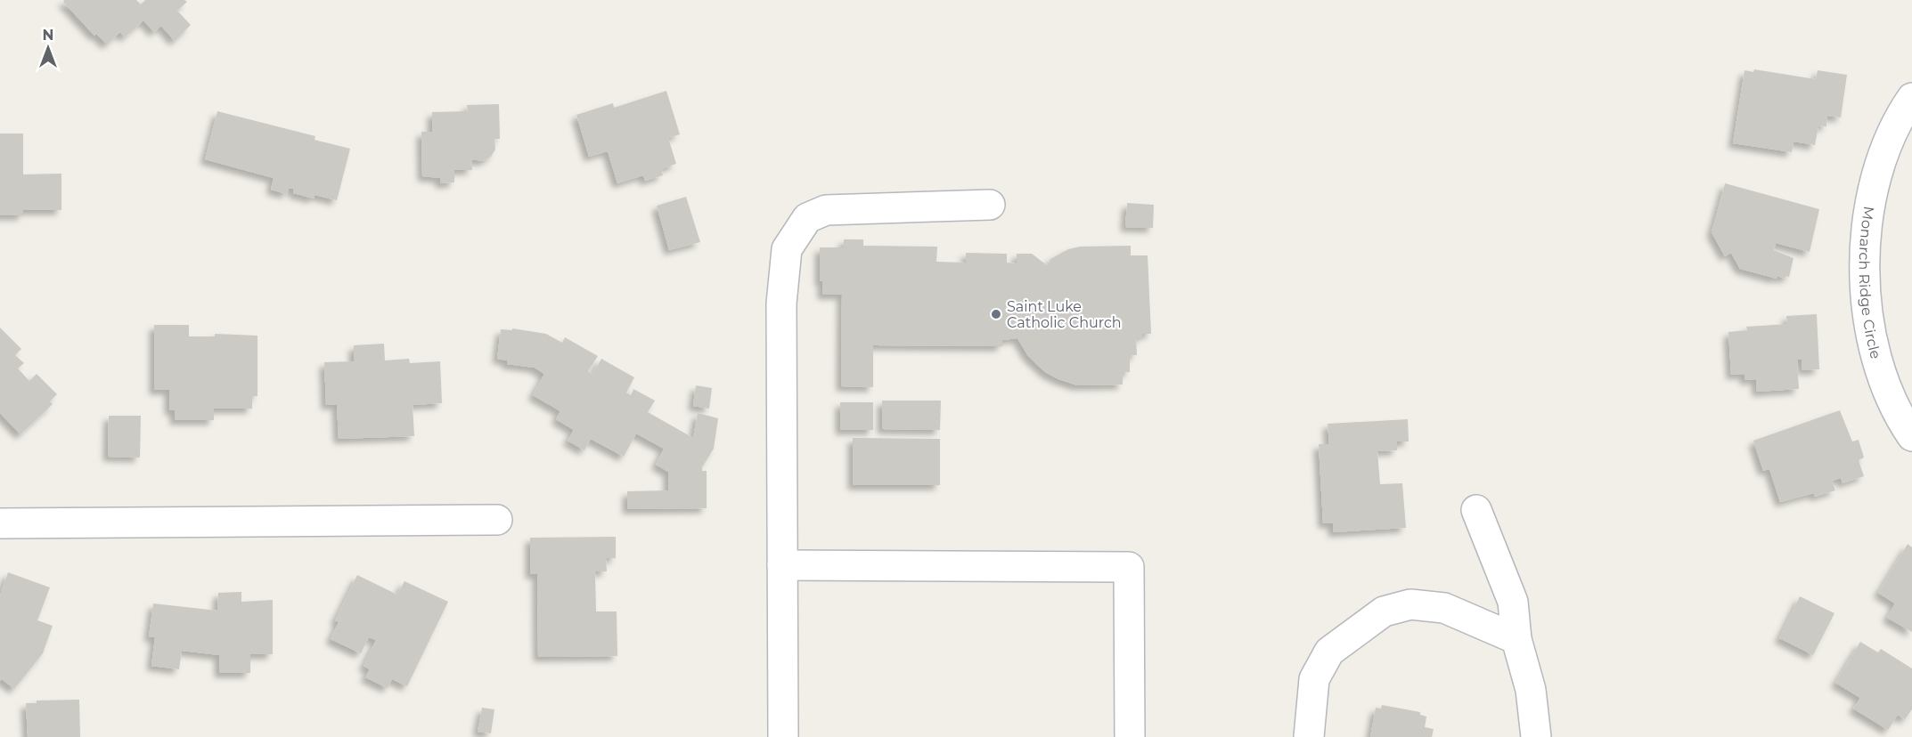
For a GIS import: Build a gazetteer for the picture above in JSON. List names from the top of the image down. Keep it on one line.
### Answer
{"streets":{"street":["Monarch Ridge Circle"]},"places":["Saint Luke Catholic Church"],"north":"top"}
